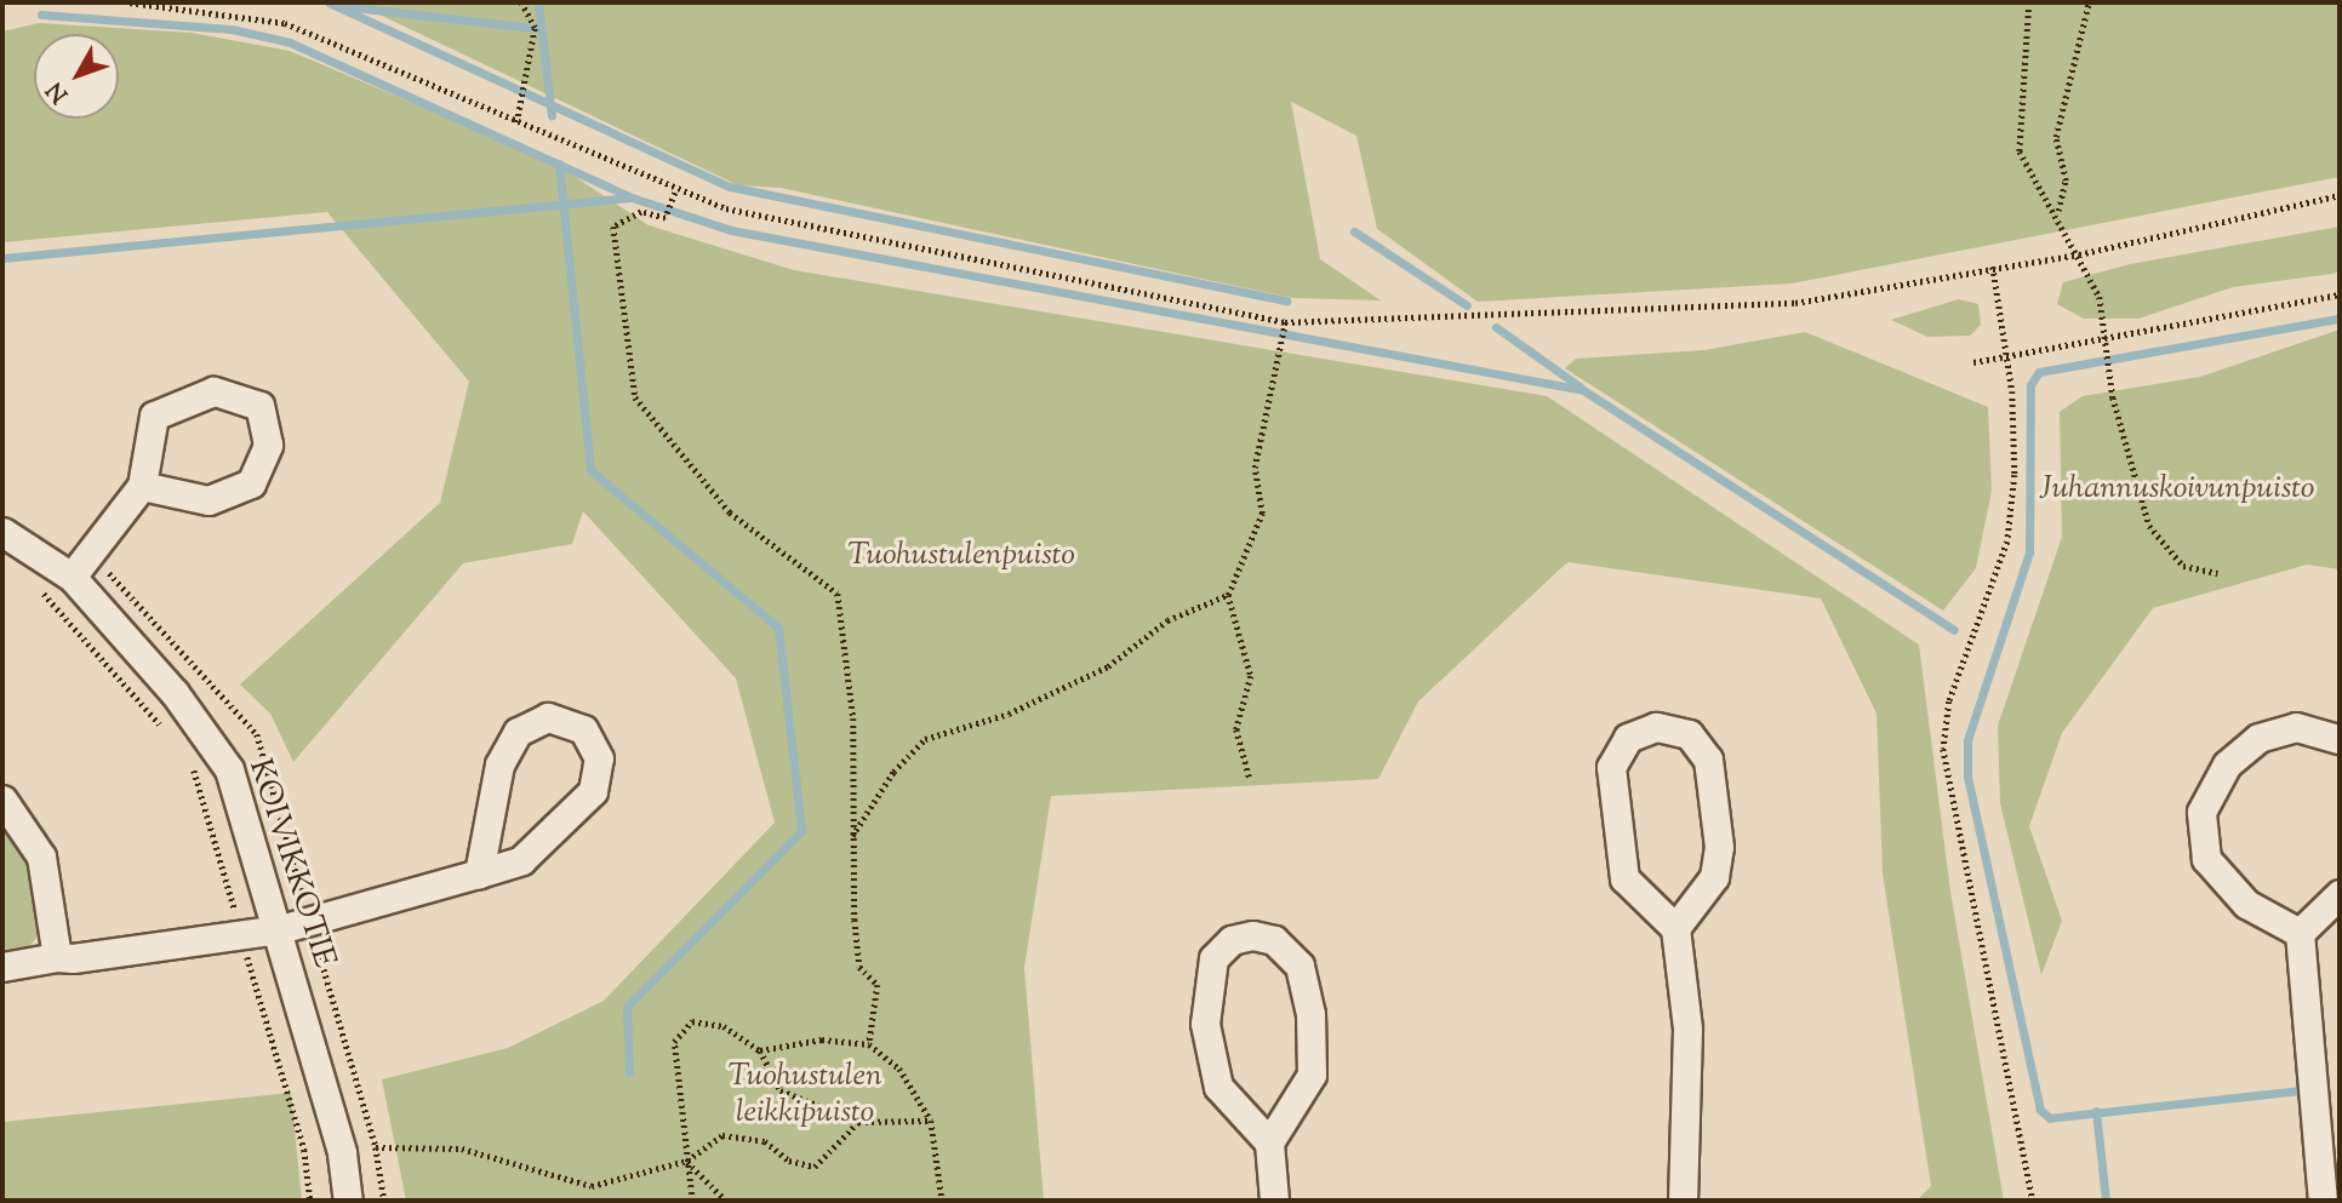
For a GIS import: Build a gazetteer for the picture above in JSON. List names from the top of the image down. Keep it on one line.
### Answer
{"streets":{"street":["KOIVIKKOTIE"]},"parks":["Juhannuskoivunpuisto","Tuohustulenpuisto","Tuohustulen leikkipuisto"],"north":"bottom left"}
